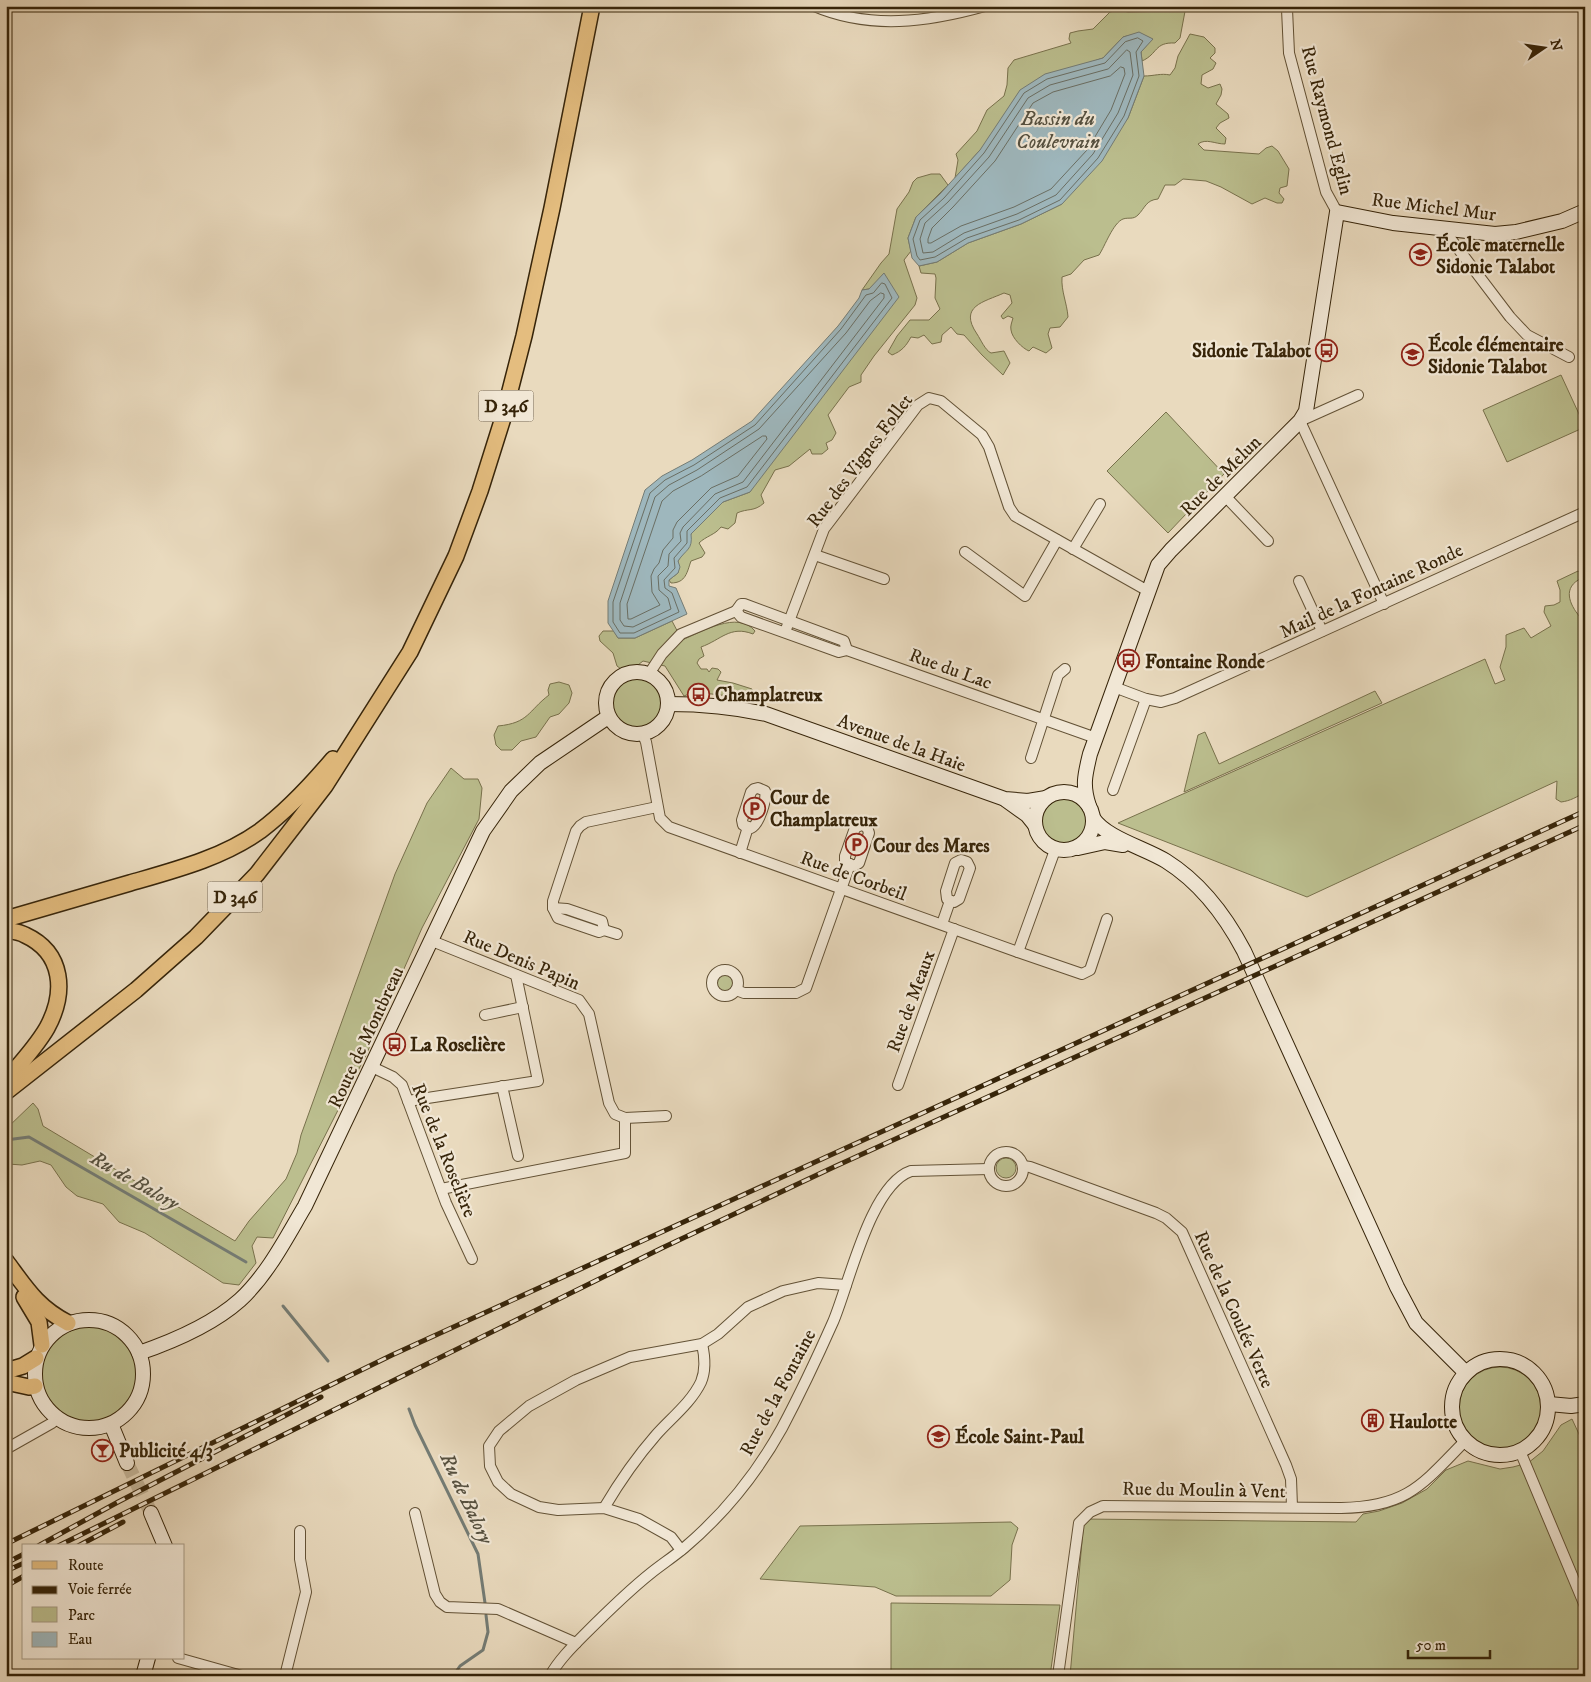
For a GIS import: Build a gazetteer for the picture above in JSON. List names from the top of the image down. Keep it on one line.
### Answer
{"streets":{"main road":["D 346"],"street":["Rue Raymond Eglin","Rue Michel Mur","Rue des Vignes Follet","Rue de Melun","Mail de la Fontaine Ronde","Rue du Lac","Avenue de la Haie","Rue de Corbeil","Rue Denis Papin","Rue de Meaux","Route de Montbreau","Rue de la Roselière","Rue de la Coulée Verte","Rue de la Fontaine","Rue du Moulin à Vent"]},"crossings":[["Rue Raymond Eglin","Rue Michel Mur"],["Rue Raymond Eglin","Rue de Melun"],["Rue Michel Mur","Rue de Melun"],["Rue des Vignes Follet","Rue de Melun"],["Rue des Vignes Follet","Rue du Lac"],["Rue de Melun","Mail de la Fontaine Ronde"],["Rue de Melun","Rue du Lac"],["Rue de Melun","Avenue de la Haie"],["Rue du Lac","Avenue de la Haie"],["Rue du Lac","Rue de Corbeil"],["Rue du Lac","Route de Montbreau"],["Avenue de la Haie","Rue de Corbeil"],["Avenue de la Haie","Route de Montbreau"],["Rue de Corbeil","Rue de Meaux"],["Rue de Corbeil","Route de Montbreau"],["Rue Denis Papin","Route de Montbreau"],["Route de Montbreau","Rue de la Roselière"],["Rue de la Coulée Verte","Rue de la Fontaine"],["Rue de la Coulée Verte","Rue du Moulin à Vent"]],"water":["Bassin du Coulevrain","Ru de Balory"],"places":{"school or university":["École maternelle Sidonie Talabot","École élémentaire Sidonie Talabot","École Saint-Paul"],"bus stop":["Sidonie Talabot","Fontaine Ronde","Champlatreux","La Roselière"],"parking":["Cour de Champlatreux","Cour des Mares"],"building":["Haulotte"],"bar":["Publicité 4/3"]},"legend":["Route","Voie ferrée","Parc","Eau"],"scale_bar":"50 m","north":"right"}
